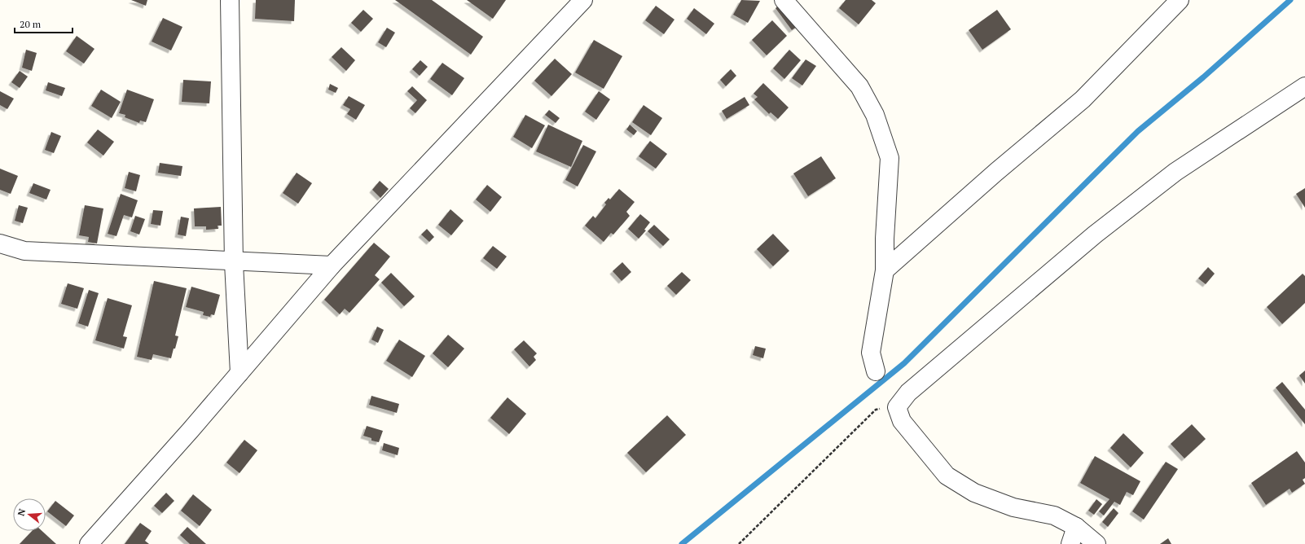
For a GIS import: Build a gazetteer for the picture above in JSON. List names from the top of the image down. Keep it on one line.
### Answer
{"scale_bar":"20 m","north":"left"}
